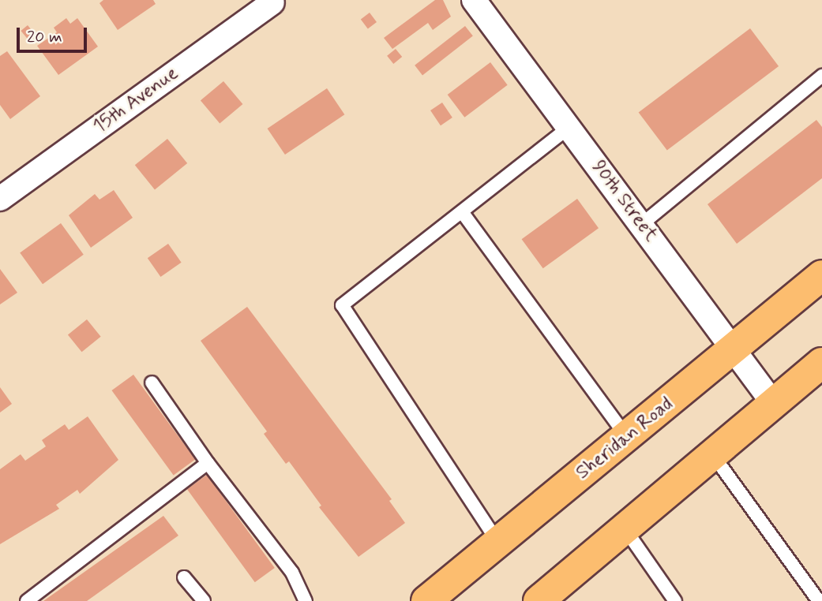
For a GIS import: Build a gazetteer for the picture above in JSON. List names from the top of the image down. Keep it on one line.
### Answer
{"streets":{"main road":["Sheridan Road"],"street":["15th Avenue","90th Street"]},"crossings":[["90th Street","Sheridan Road"]],"scale_bar":"20 m"}
